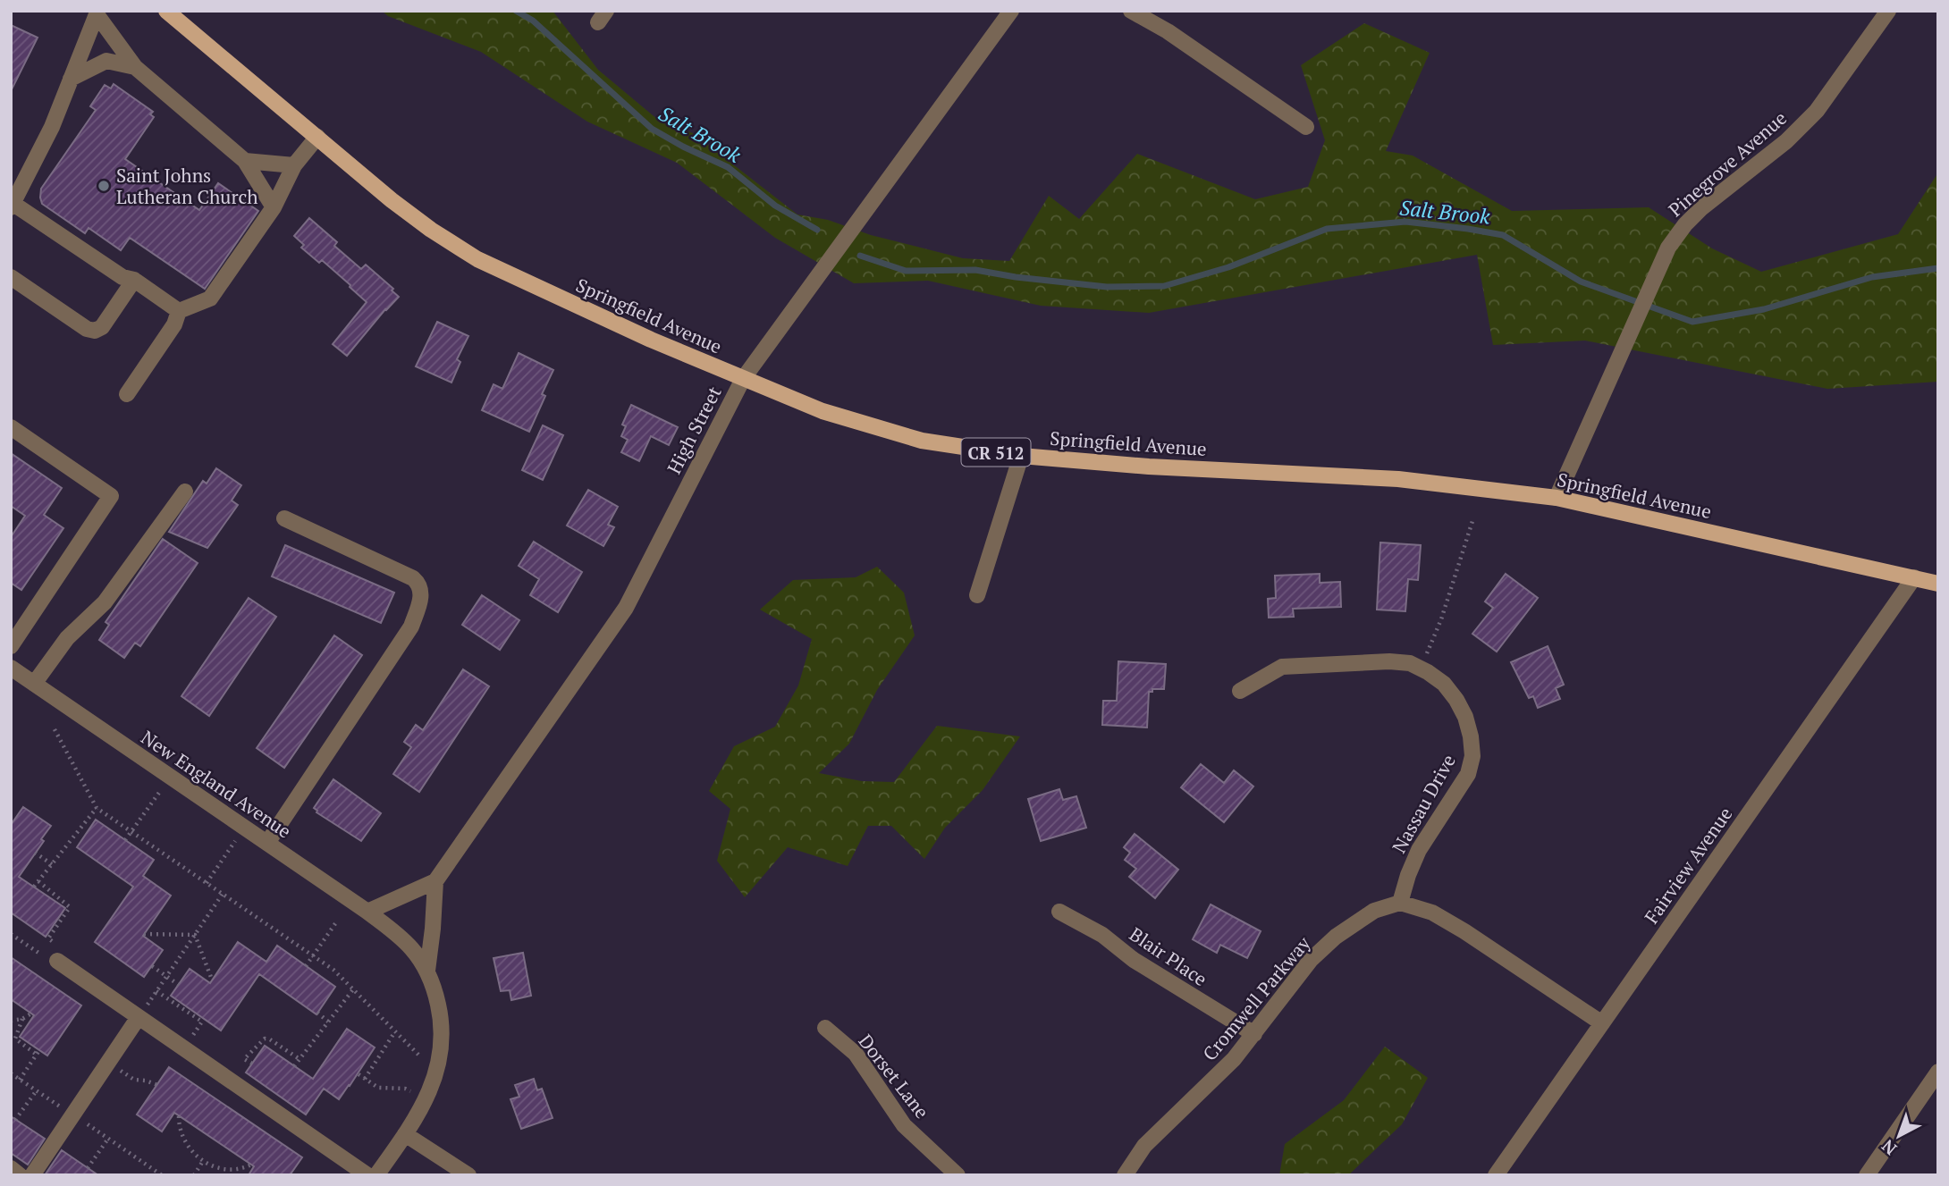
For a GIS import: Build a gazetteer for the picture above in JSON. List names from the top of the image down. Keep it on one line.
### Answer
{"streets":{"main road":["Springfield Avenue","CR 512"],"street":["Pinegrove Avenue","High Street","New England Avenue","Nassau Drive","Fairview Avenue","Blair Place","Cromwell Parkway","Dorset Lane"]},"crossings":[["Pinegrove Avenue","Springfield Avenue"],["Springfield Avenue","High Street"],["Springfield Avenue","Fairview Avenue"],["Nassau Drive","Cromwell Parkway"],["Blair Place","Cromwell Parkway"]],"water":["Salt Brook"],"places":["Saint Johns Lutheran Church"],"north":"bottom left"}
